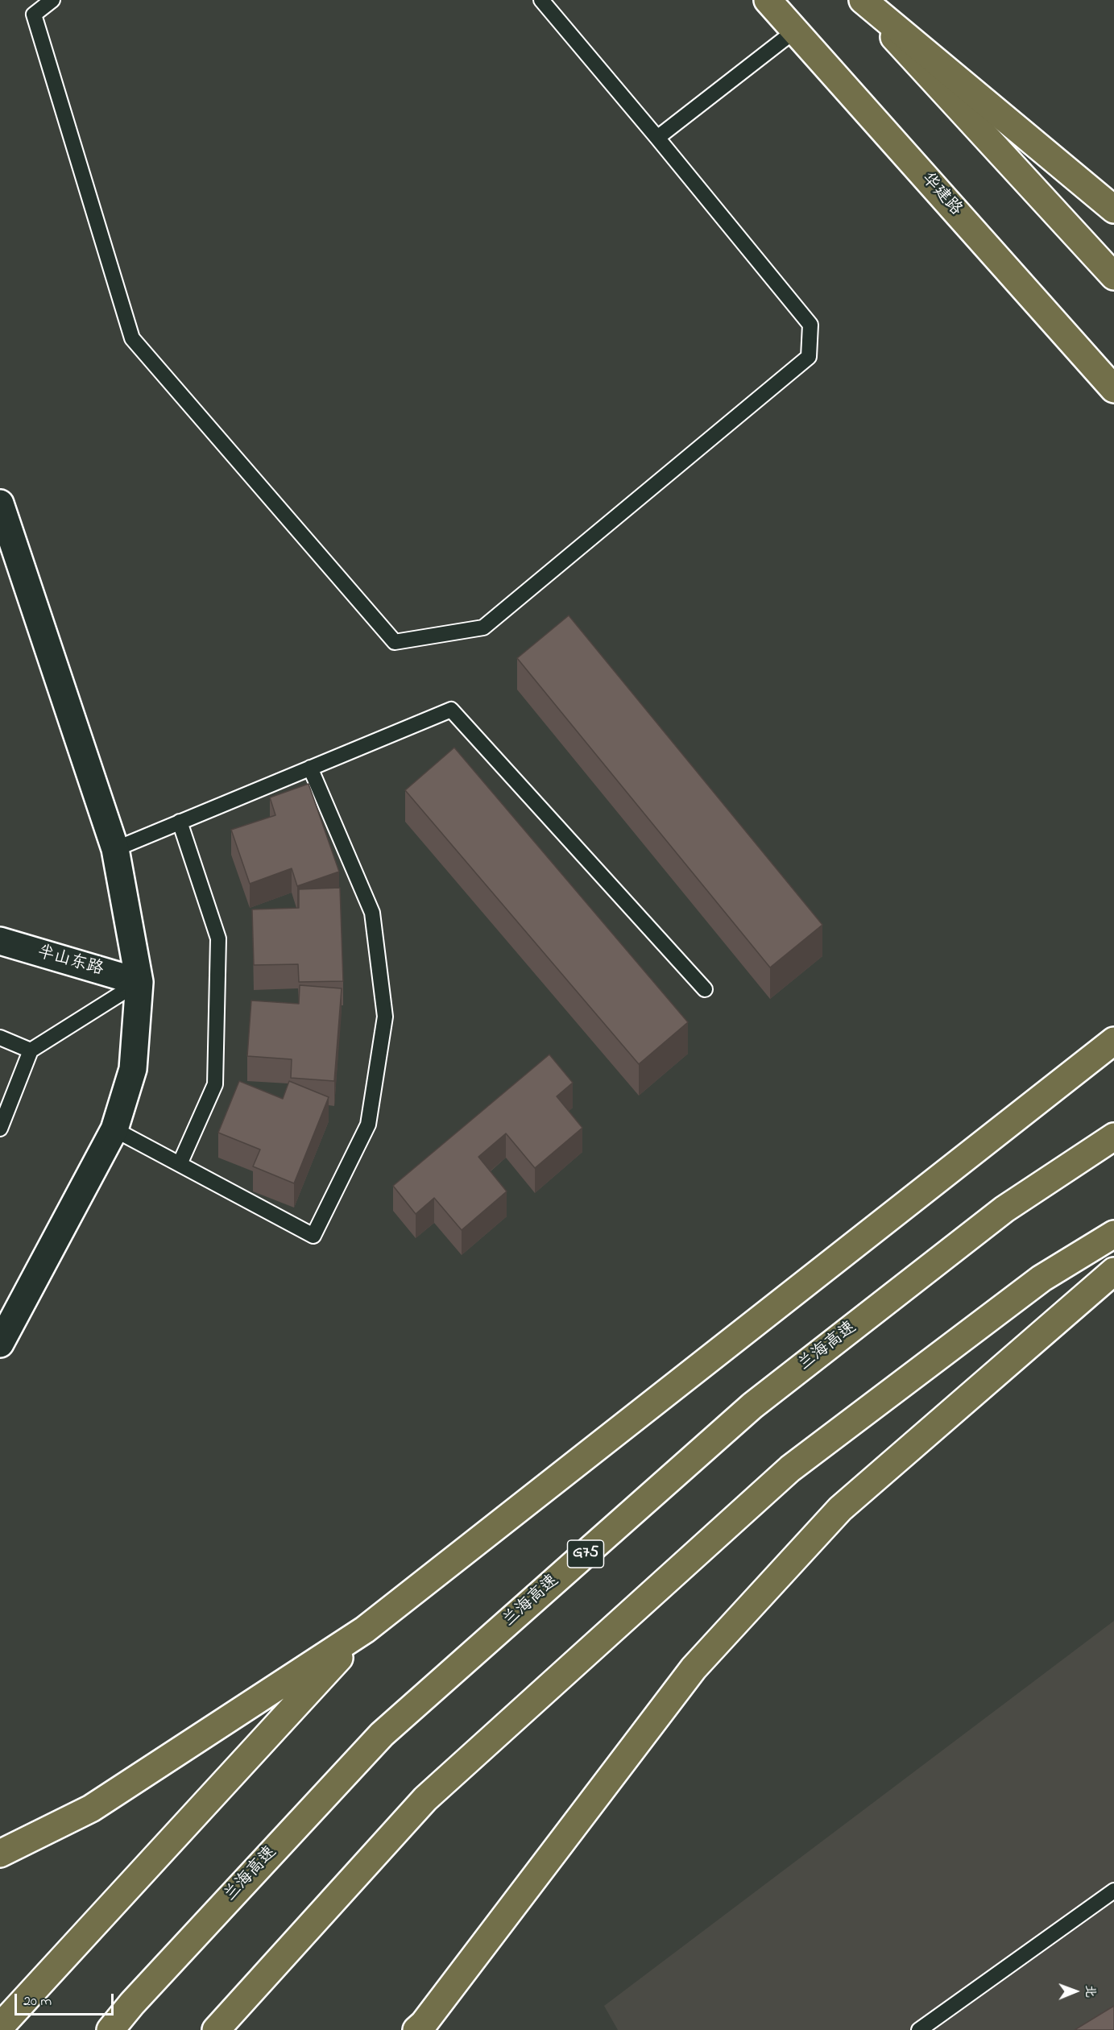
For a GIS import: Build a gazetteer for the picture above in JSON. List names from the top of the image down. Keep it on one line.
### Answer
{"streets":{"main road":["华建路","兰海高速","G75"],"street":["半山东路"]},"scale_bar":"20 m","north":"right"}
